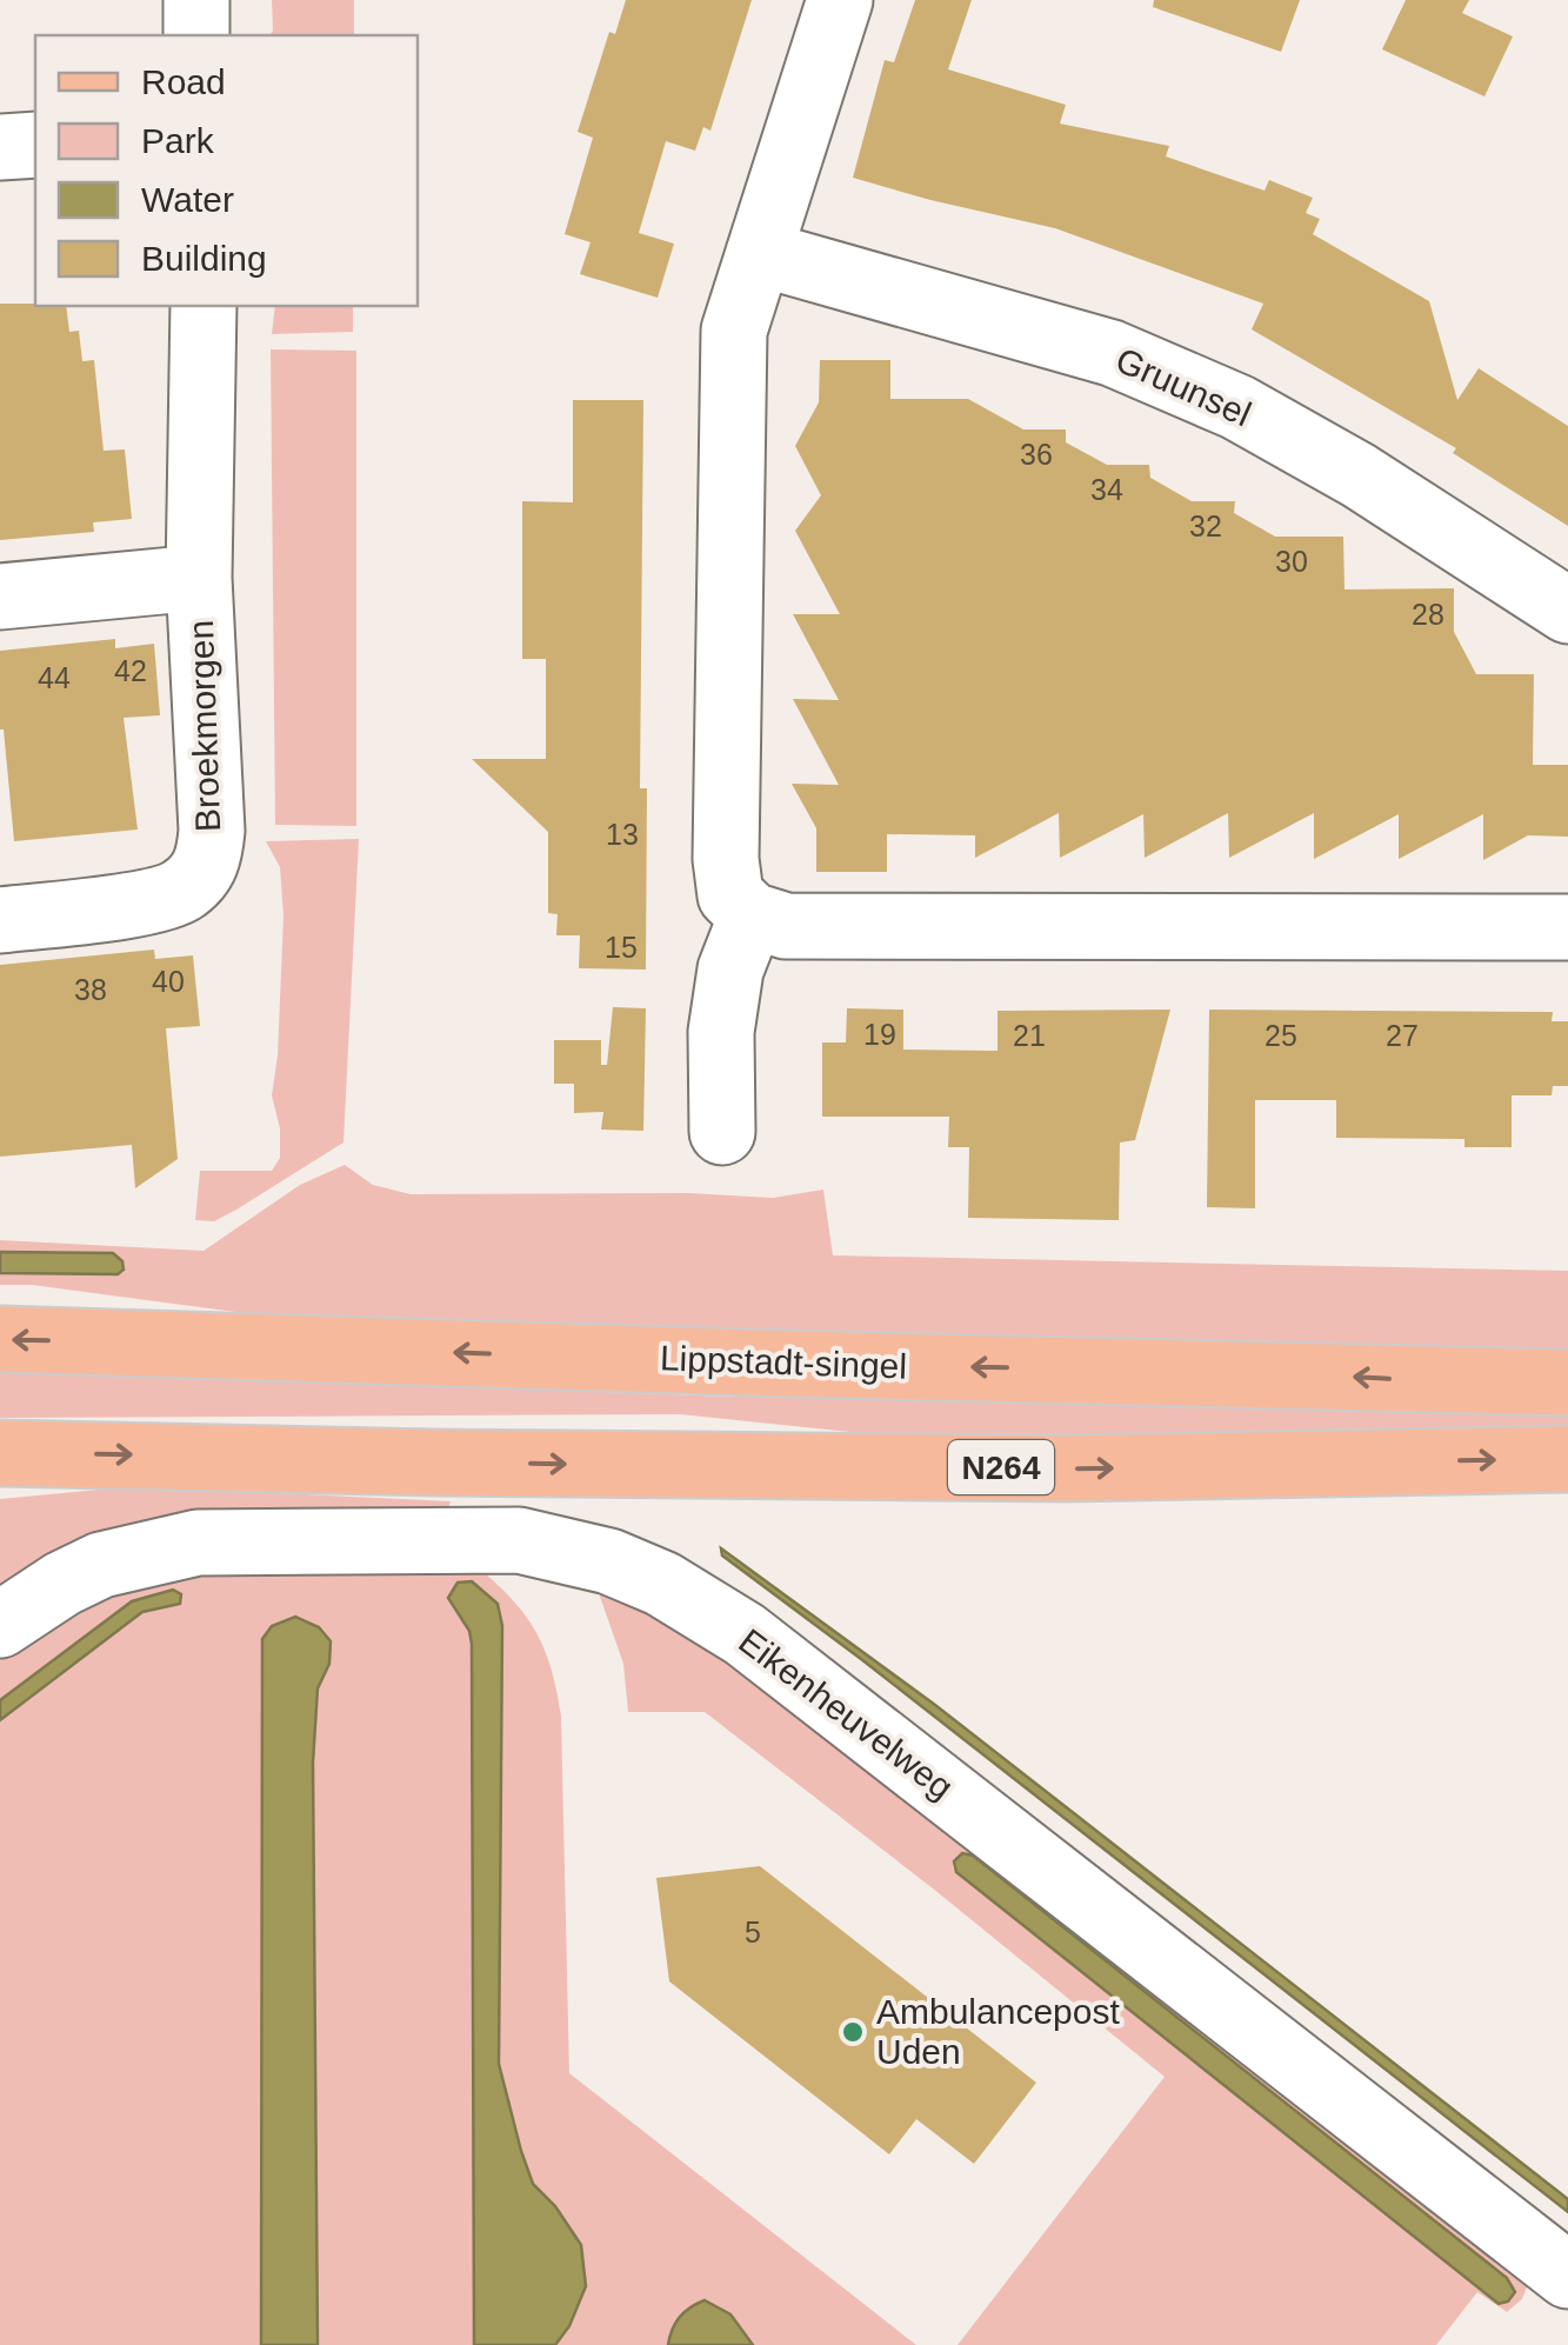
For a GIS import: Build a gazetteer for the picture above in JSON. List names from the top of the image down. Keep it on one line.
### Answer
{"streets":{"main road":["Lippstadt-singel","N264"],"street":["Gruunsel","Broekmorgen","Eikenheuvelweg"]},"places":["Ambulancepost Uden"],"house_numbers":["36","34","32","30","28","42","44","13","15","40","38","19","21","25","27","5"],"legend":["Road","Park","Water","Building"]}
